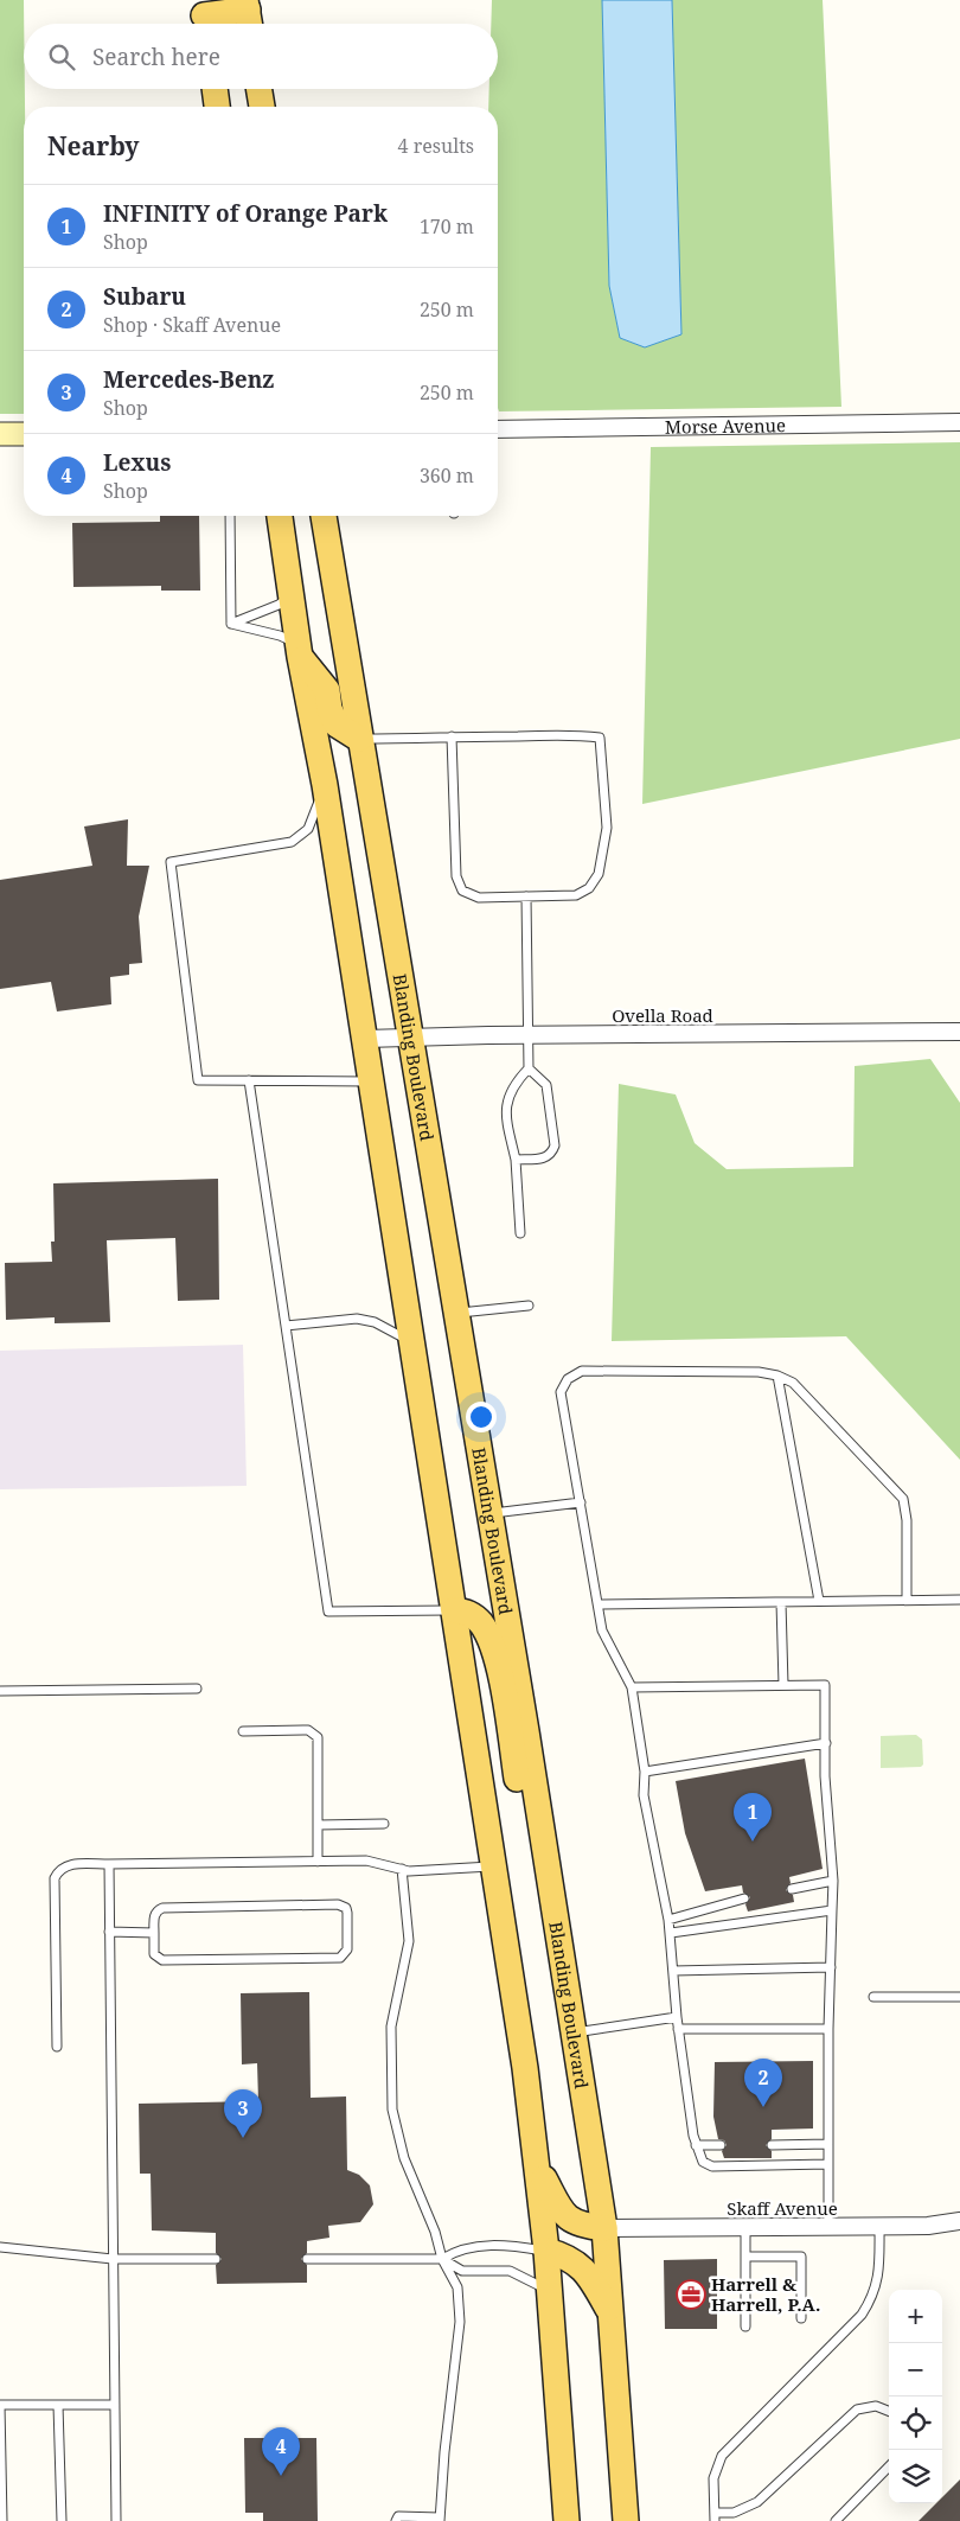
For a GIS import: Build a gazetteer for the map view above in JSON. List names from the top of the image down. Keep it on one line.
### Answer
{"streets":{"main road":["Blanding Boulevard"],"street":["Morse Avenue","Ovella Road","Skaff Avenue"]},"crossings":[["Ovella Road","Blanding Boulevard"],["Blanding Boulevard","Skaff Avenue"]],"places":{"office":["Harrell & Harrell, P.A."]},"page":{"search":"Search here","heading":["Nearby","4 results"],"list":[{"mark":"1","name":"INFINITY of Orange Park","note":"Shop","value":"170 m"},{"mark":"2","name":"Subaru","note":"Shop · Skaff Avenue","value":"250 m"},{"mark":"3","name":"Mercedes-Benz","note":"Shop","value":"250 m"},{"mark":"4","name":"Lexus","note":"Shop","value":"360 m"}],"pins":["1","2","3","4"],"map_buttons":["+","−"]}}
